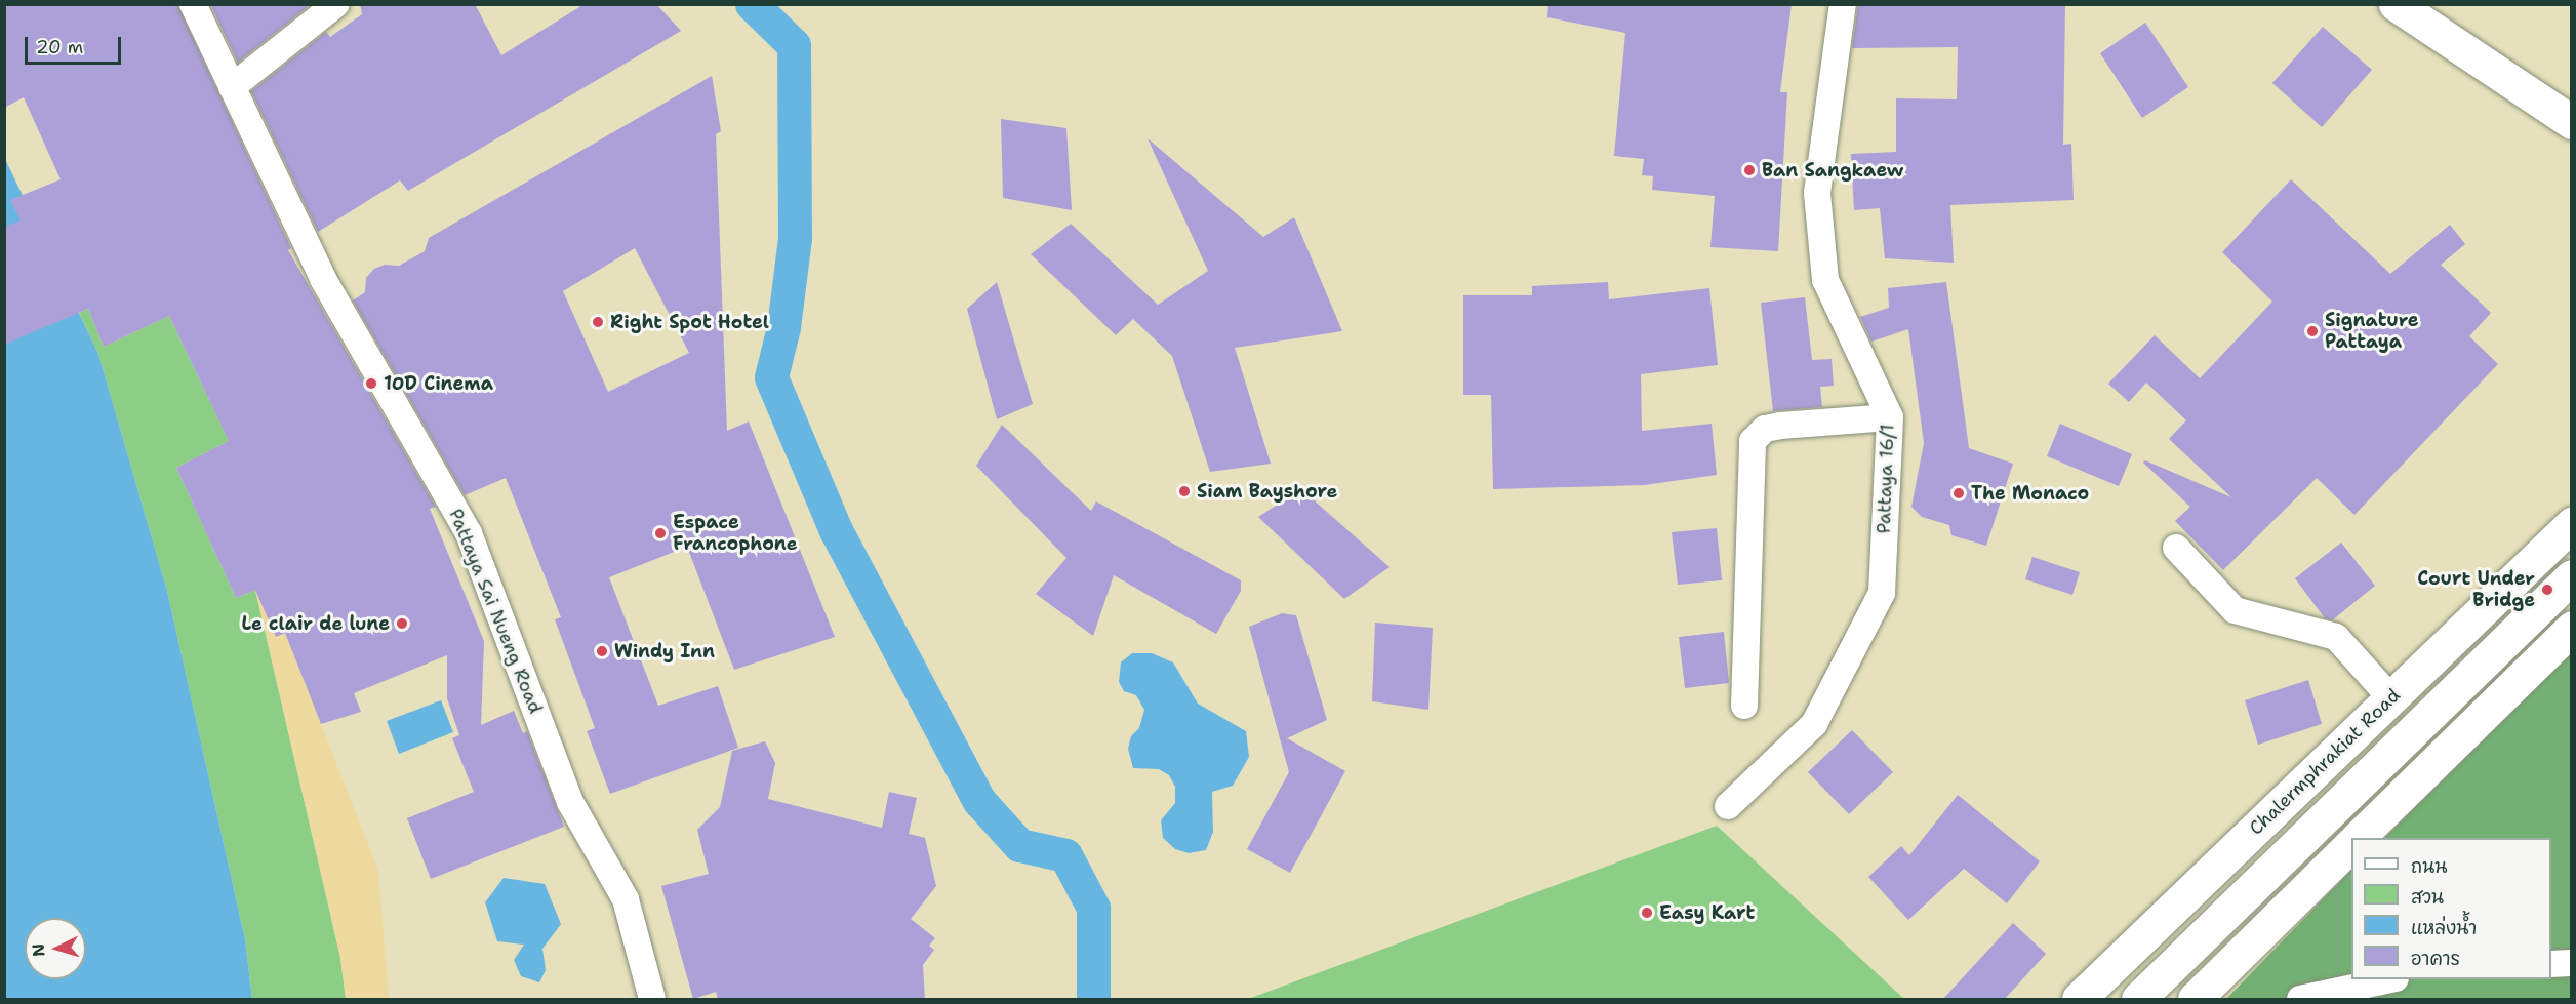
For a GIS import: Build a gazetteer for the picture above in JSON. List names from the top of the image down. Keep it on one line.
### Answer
{"streets":{"street":["Pattaya 16/1","Pattaya Sai Nueng Road","Chalermphrakiat Road"]},"places":["Ban Sangkaew","Right Spot Hotel","Signature Pattaya","10D Cinema","Siam Bayshore","The Monaco","Espace Francophone","Court Under Bridge","Le clair de lune","Windy Inn","Easy Kart"],"legend":["ถนน","สวน","แหล่งน้ำ","อาคาร"],"scale_bar":"20 m","north":"left"}
